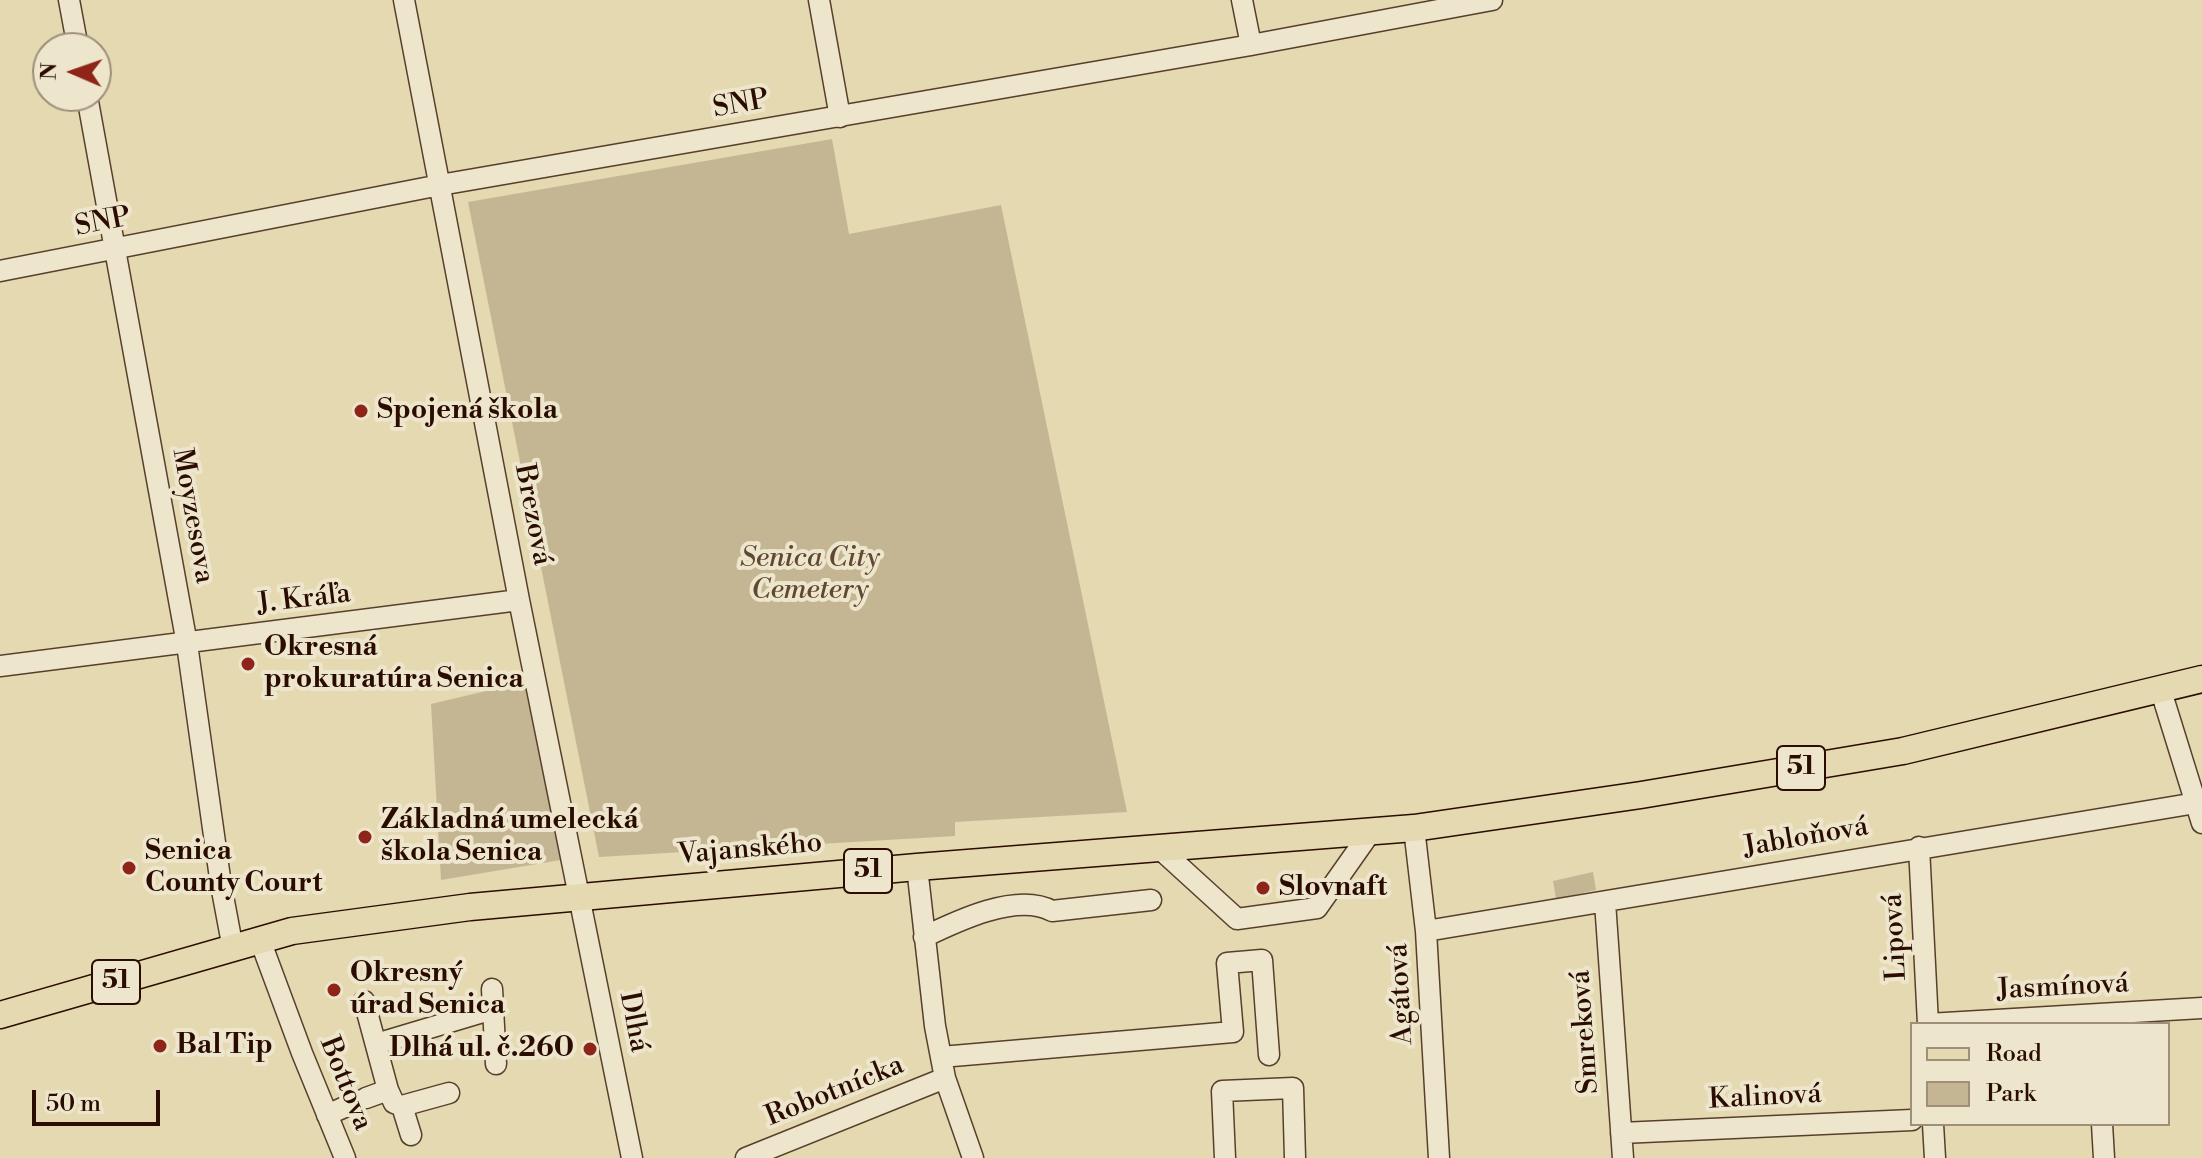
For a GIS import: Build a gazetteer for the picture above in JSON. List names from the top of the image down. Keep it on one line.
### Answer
{"streets":{"main road":["51","Vajanského"],"street":["SNP","Brezová","Moyzesova","J. Kráľa","Jabloňová","Lipová","Jasmínová","Agátová","Dlhá","Smreková","Bottova","Robotnícka","Kalinová"]},"crossings":[["SNP","Brezová"],["SNP","Moyzesova"],["Brezová","J. Kráľa"],["Brezová","Vajanského"],["Brezová","Dlhá"],["Moyzesova","J. Kráľa"],["Moyzesova","51"],["Moyzesova","Vajanského"],["51","Vajanského"],["51","Agátová"],["Jabloňová","Lipová"],["Jabloňová","Agátová"],["Jabloňová","Smreková"],["Vajanského","Dlhá"],["Vajanského","Bottova"],["Smreková","Kalinová"]],"parks":["Senica City Cemetery"],"places":["Spojená škola","Okresná prokuratúra Senica","Základná umelecká škola Senica","Senica County Court","Slovnaft","Okresný úrad Senica","Bal Tip","Dlhá ul. č.260"],"legend":["Road","Park"],"scale_bar":"50 m","north":"left"}
